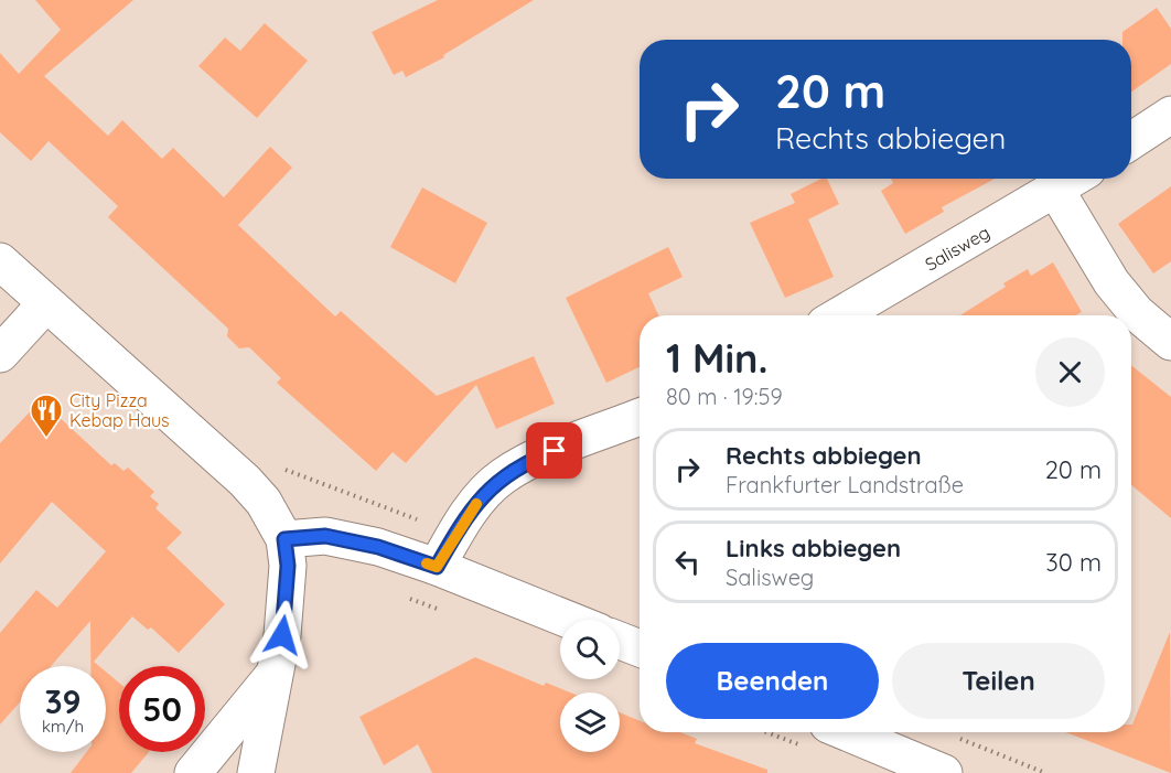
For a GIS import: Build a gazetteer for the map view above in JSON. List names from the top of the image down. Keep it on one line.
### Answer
{"streets":{"main road":["Salisweg"]},"places":{"restaurant":["City Pizza Kebap Haus"]},"page":{"turn":["20 m","Rechts abbiegen"],"heading":["1 Min.","80 m · 19:59"],"list":[{"name":"Rechts abbiegen","note":"Frankfurter Landstraße","value":"20 m"},{"name":"Links abbiegen","note":"Salisweg","value":"30 m"}],"buttons":["Beenden","Teilen"],"speed":"39 km/h","limit":"50"}}
